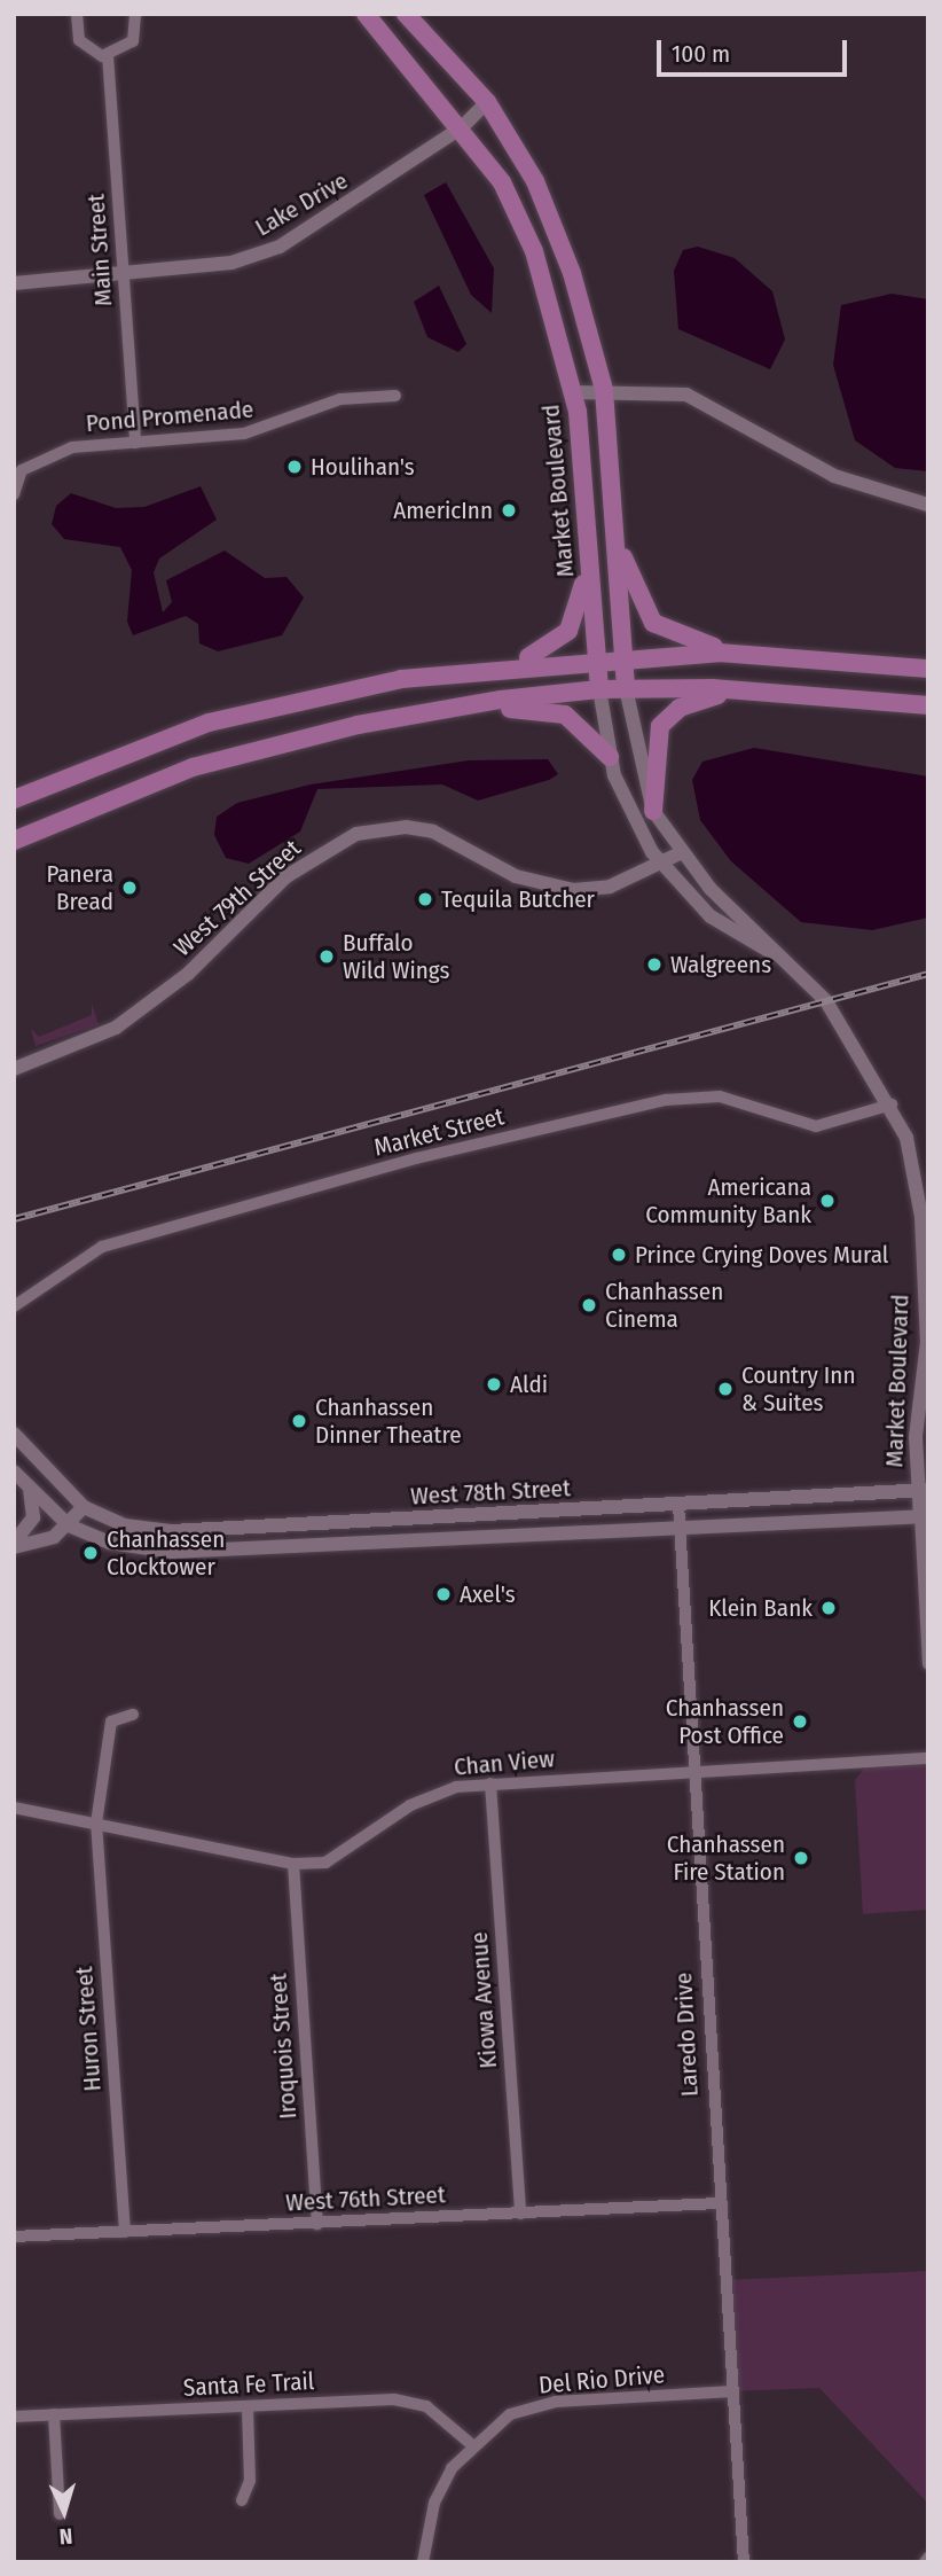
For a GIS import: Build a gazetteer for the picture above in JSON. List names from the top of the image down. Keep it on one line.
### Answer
{"streets":{"main road":["Market Boulevard"],"street":["Lake Drive","Main Street","Pond Promenade","West 79th Street","Market Street","West 78th Street","Chan View","Kiowa Avenue","Huron Street","Laredo Drive","Iroquois Street","West 76th Street","Del Rio Drive","Santa Fe Trail"]},"crossings":[["Lake Drive","Main Street"],["Lake Drive","Market Boulevard"],["Main Street","Pond Promenade"],["Market Boulevard","West 79th Street"],["Market Boulevard","Market Street"],["Market Boulevard","West 78th Street"],["West 78th Street","Laredo Drive"],["Chan View","Kiowa Avenue"],["Chan View","Huron Street"],["Chan View","Laredo Drive"],["Chan View","Iroquois Street"],["Kiowa Avenue","West 76th Street"],["Huron Street","West 76th Street"],["Laredo Drive","West 76th Street"],["Laredo Drive","Del Rio Drive"],["Iroquois Street","West 76th Street"],["Del Rio Drive","Santa Fe Trail"]],"places":["Houlihan's","AmericInn","Panera Bread","Tequila Butcher","Buffalo Wild Wings","Walgreens","Americana Community Bank","Prince Crying Doves Mural","Chanhassen Cinema","Aldi","Country Inn & Suites","Chanhassen Dinner Theatre","Chanhassen Clocktower","Axel's","Klein Bank","Chanhassen Post Office","Chanhassen Fire Station"],"scale_bar":"100 m","north":"bottom"}
